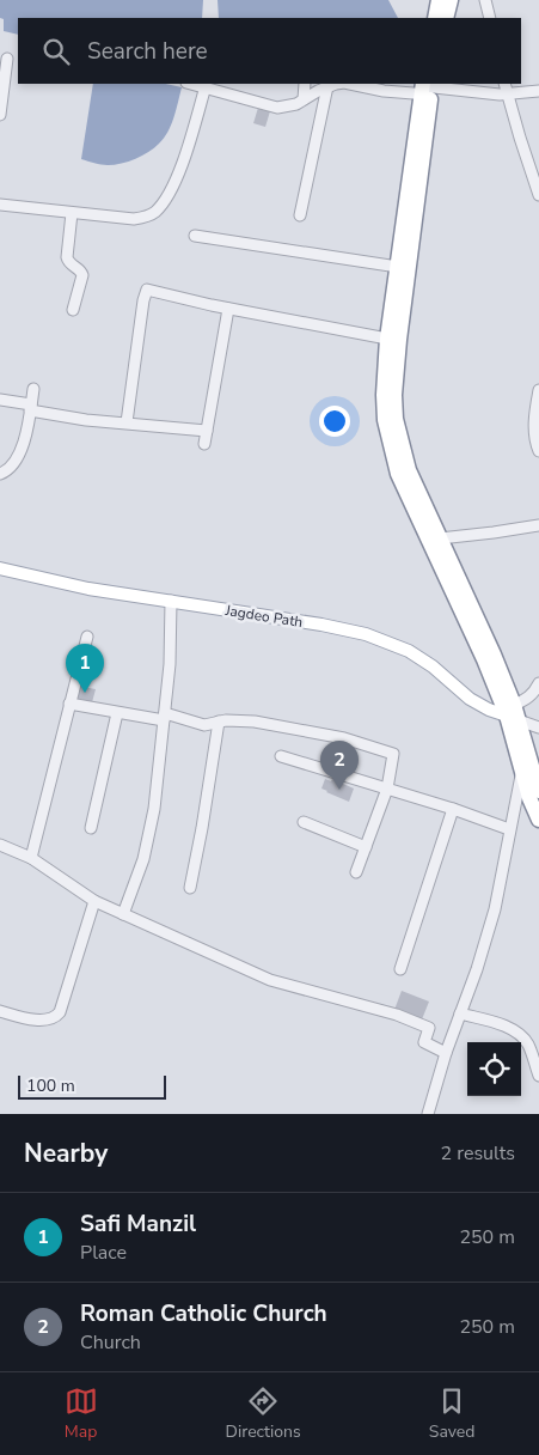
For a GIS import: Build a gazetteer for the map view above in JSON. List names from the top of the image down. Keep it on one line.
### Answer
{"streets":{"main road":["Jagdeo Path"]},"scale_bar":"100 m","page":{"search":"Search here","pins":["1","2"],"scale":"100 m","heading":["Nearby","2 results"],"list":[{"mark":"1","name":"Safi Manzil","note":"Place","value":"250 m"},{"mark":"2","name":"Roman Catholic Church","note":"Church","value":"250 m"}],"nav":["Map","Directions","Saved"]}}
